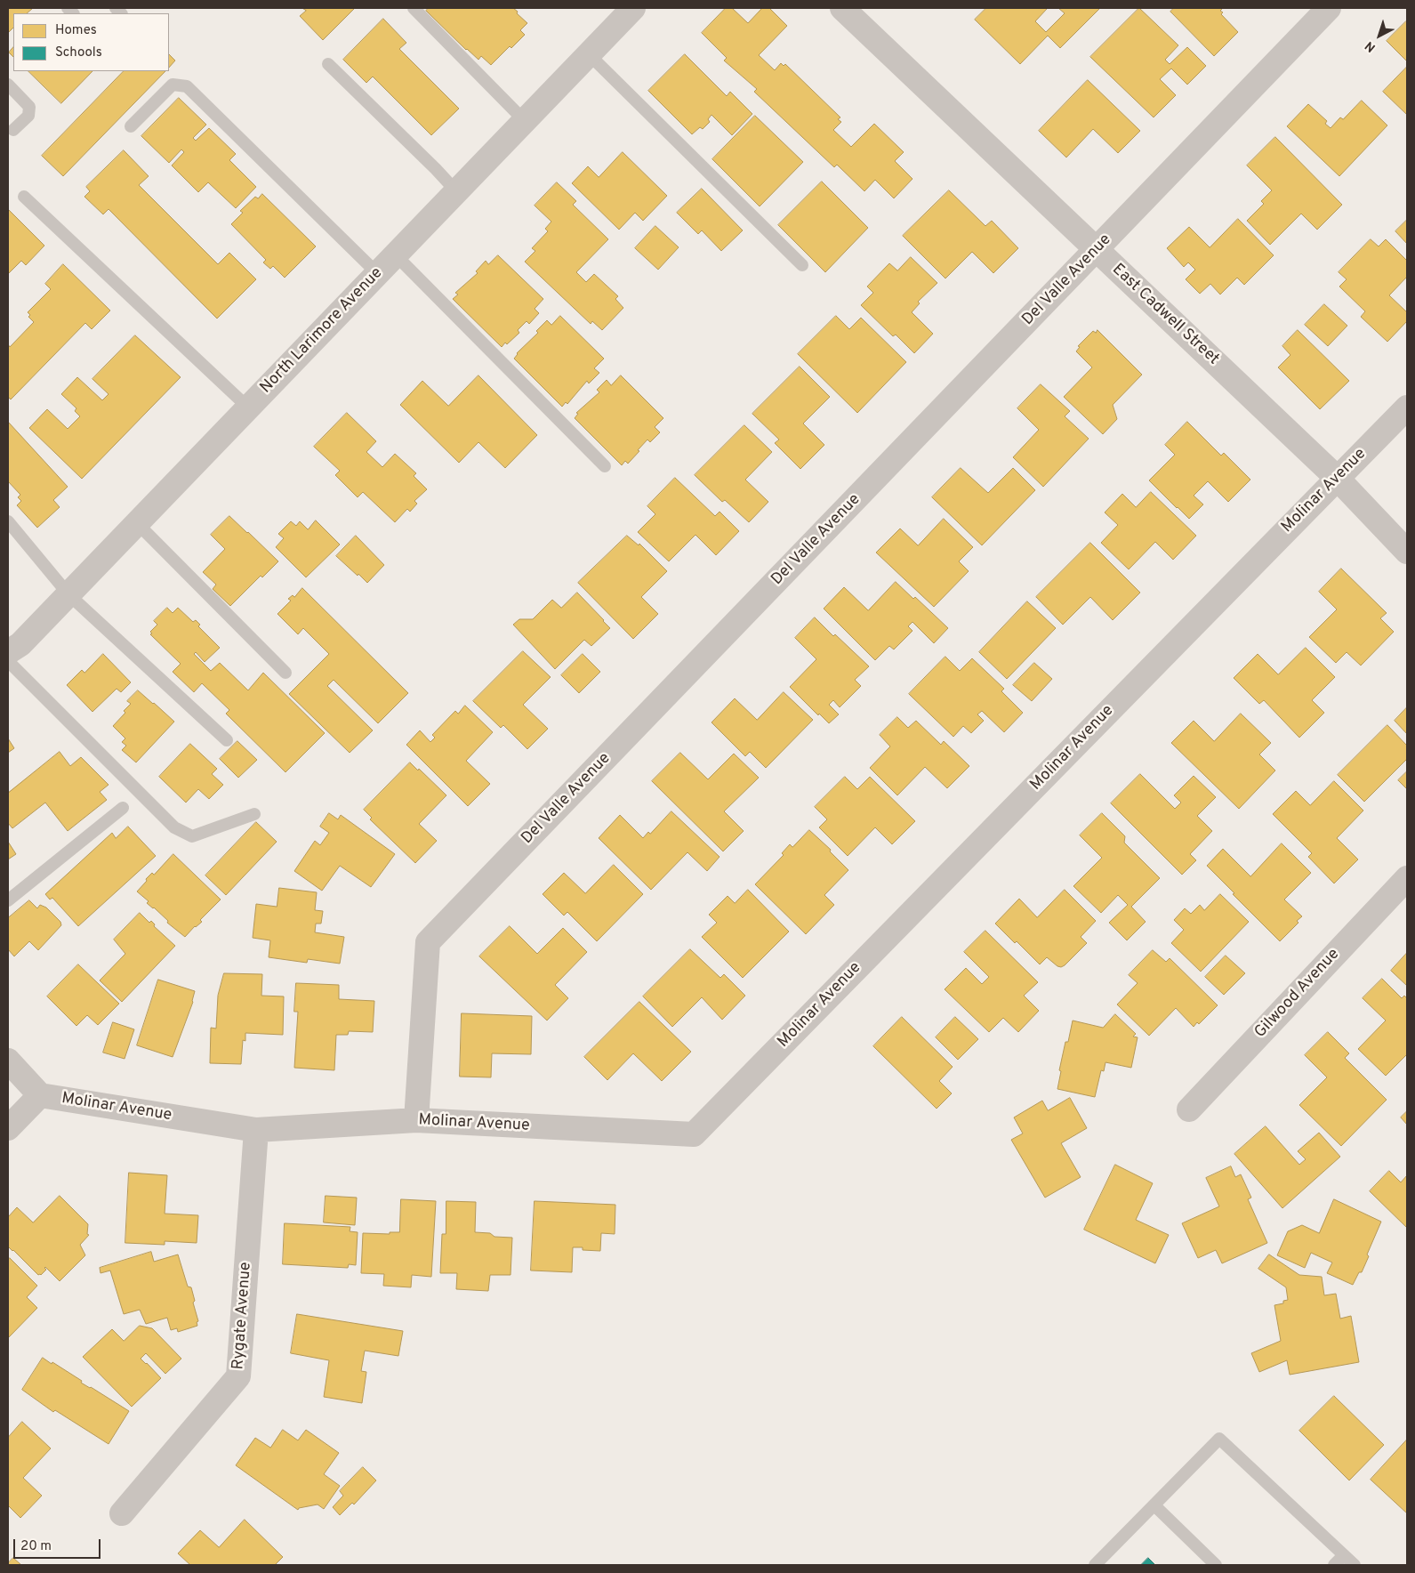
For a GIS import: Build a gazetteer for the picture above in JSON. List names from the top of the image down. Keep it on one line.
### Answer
{"streets":{"street":["Del Valle Avenue","East Cadwell Street","North Larimore Avenue","Molinar Avenue","Gilwood Avenue","Rygate Avenue"]},"crossings":[["Del Valle Avenue","East Cadwell Street"],["Del Valle Avenue","Molinar Avenue"],["East Cadwell Street","Molinar Avenue"],["Molinar Avenue","Rygate Avenue"]],"legend":["Homes","Schools"],"scale_bar":"20 m","north":"bottom left"}
